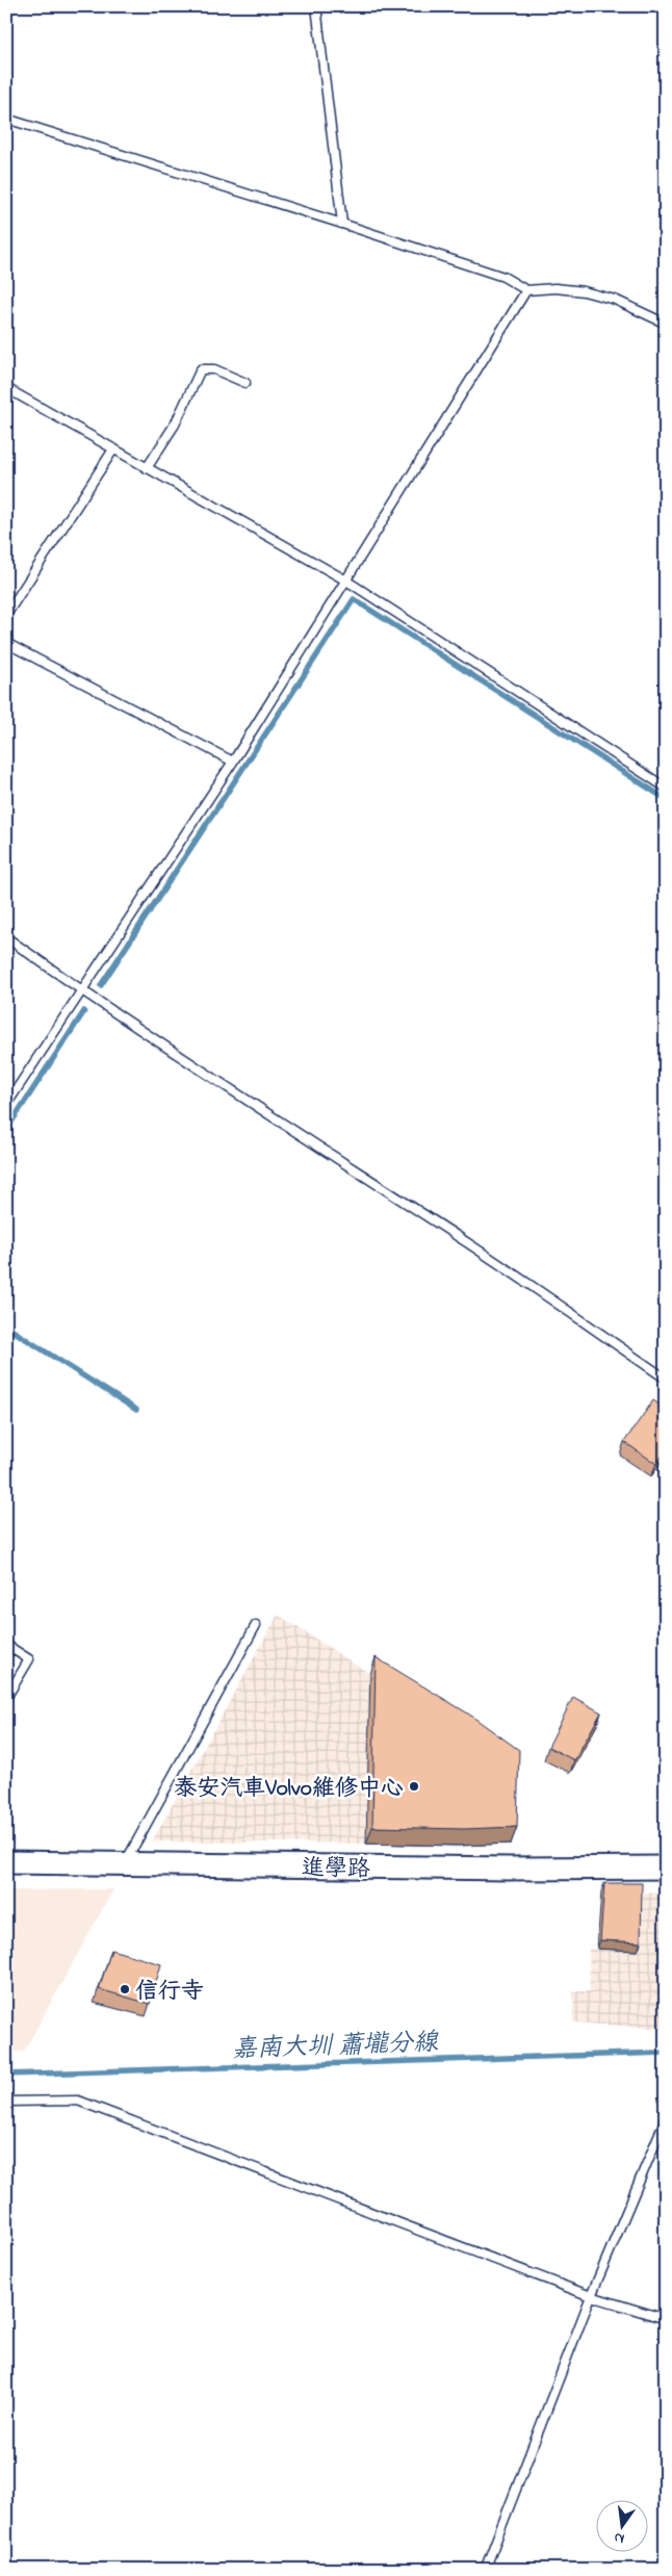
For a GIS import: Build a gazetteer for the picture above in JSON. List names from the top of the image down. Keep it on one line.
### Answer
{"streets":{"main road":["進學路"]},"water":["嘉南大圳 蕭壠分線"],"places":["泰安汽車Volvo維修中心","信行寺"],"north":"bottom"}
